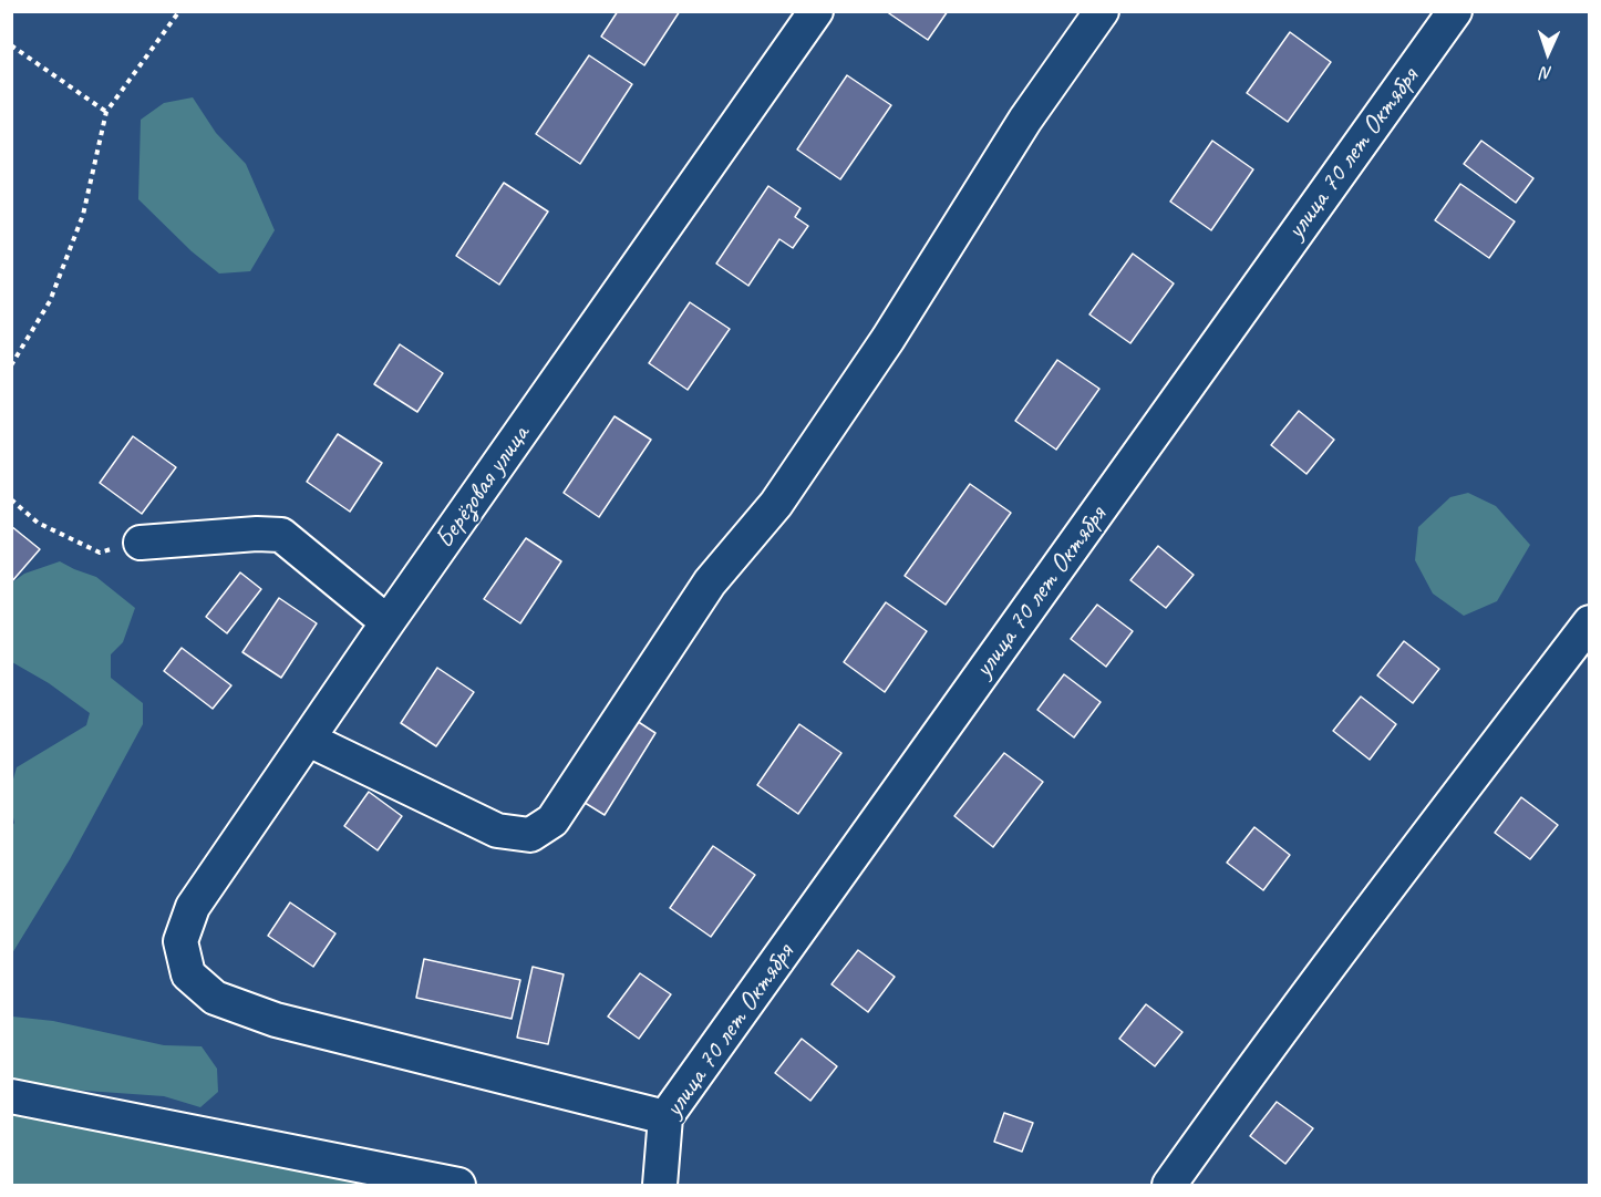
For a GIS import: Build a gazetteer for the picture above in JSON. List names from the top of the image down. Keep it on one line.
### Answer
{"streets":{"street":["улица 70 лет Октября","Берёзовая улица"]},"crossings":[["улица 70 лет Октября","Берёзовая улица"]],"north":"bottom"}
